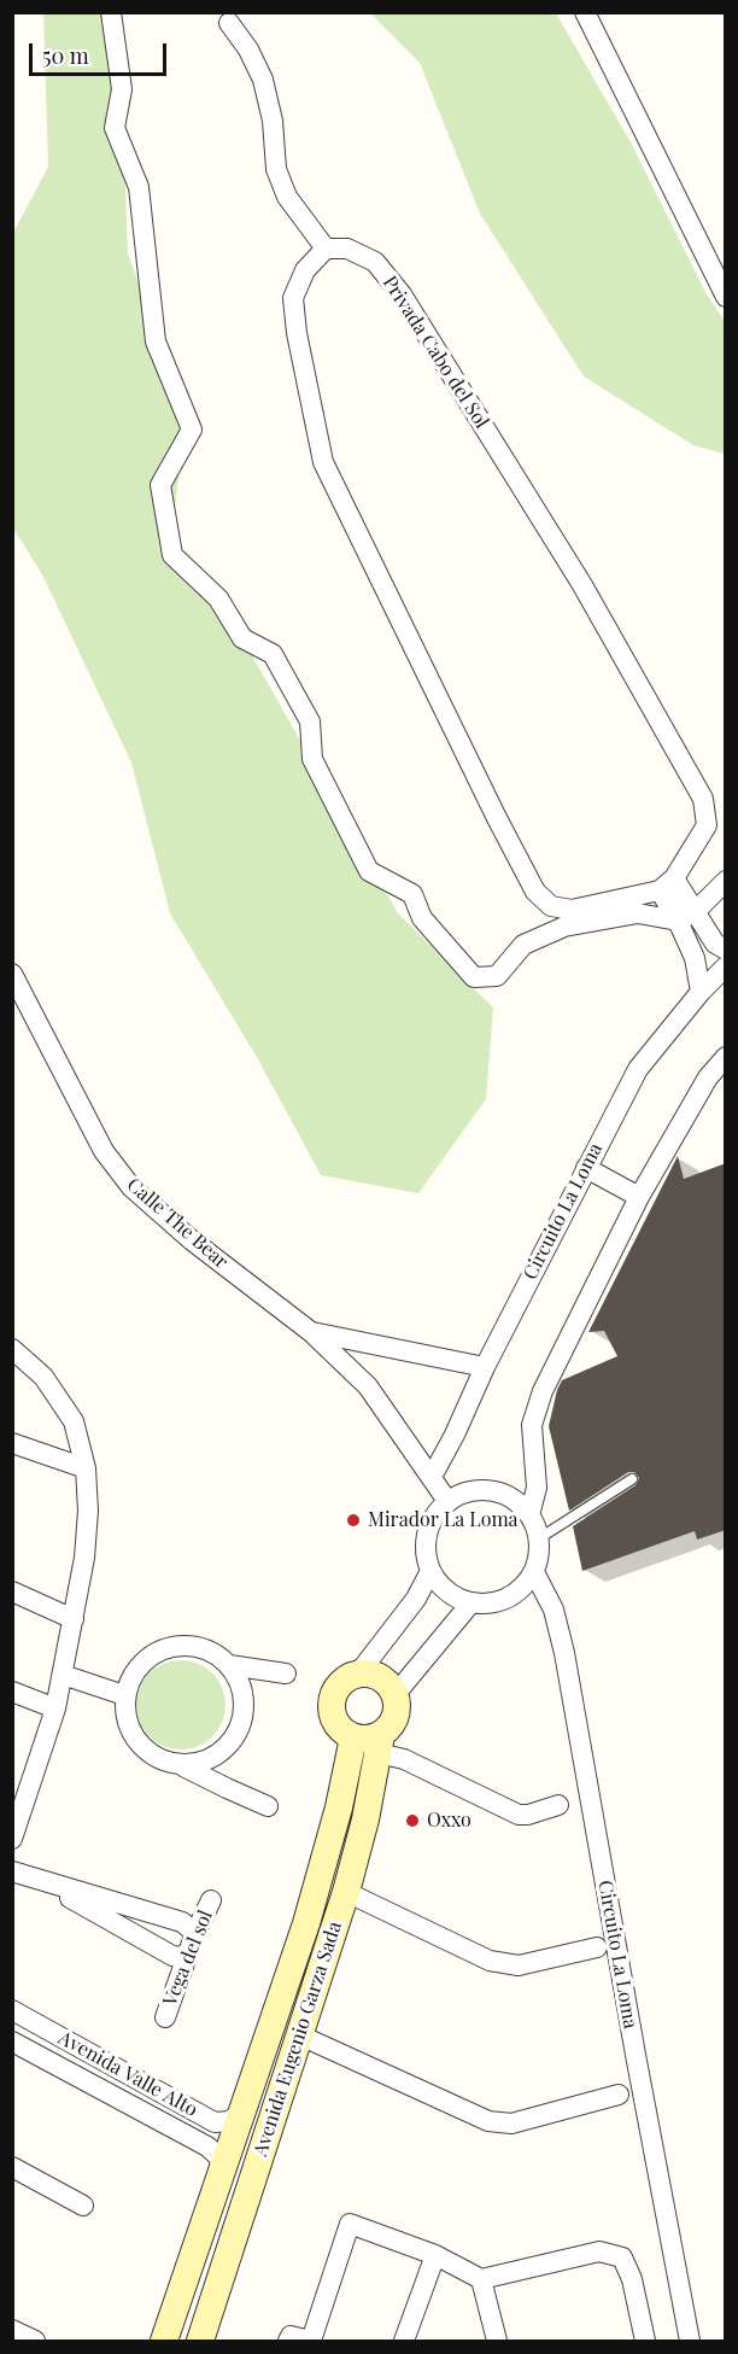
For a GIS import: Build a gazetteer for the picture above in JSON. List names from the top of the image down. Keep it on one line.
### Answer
{"streets":{"street":["Privada Cabo del Sol","Circuito La Loma","Calle The Bear","Vega del sol","Avenida Eugenio Garza Sada","Avenida Valle Alto"]},"crossings":[["Circuito La Loma","Calle The Bear"],["Avenida Eugenio Garza Sada","Avenida Valle Alto"]],"places":["Mirador La Loma","Oxxo"],"scale_bar":"50 m"}
